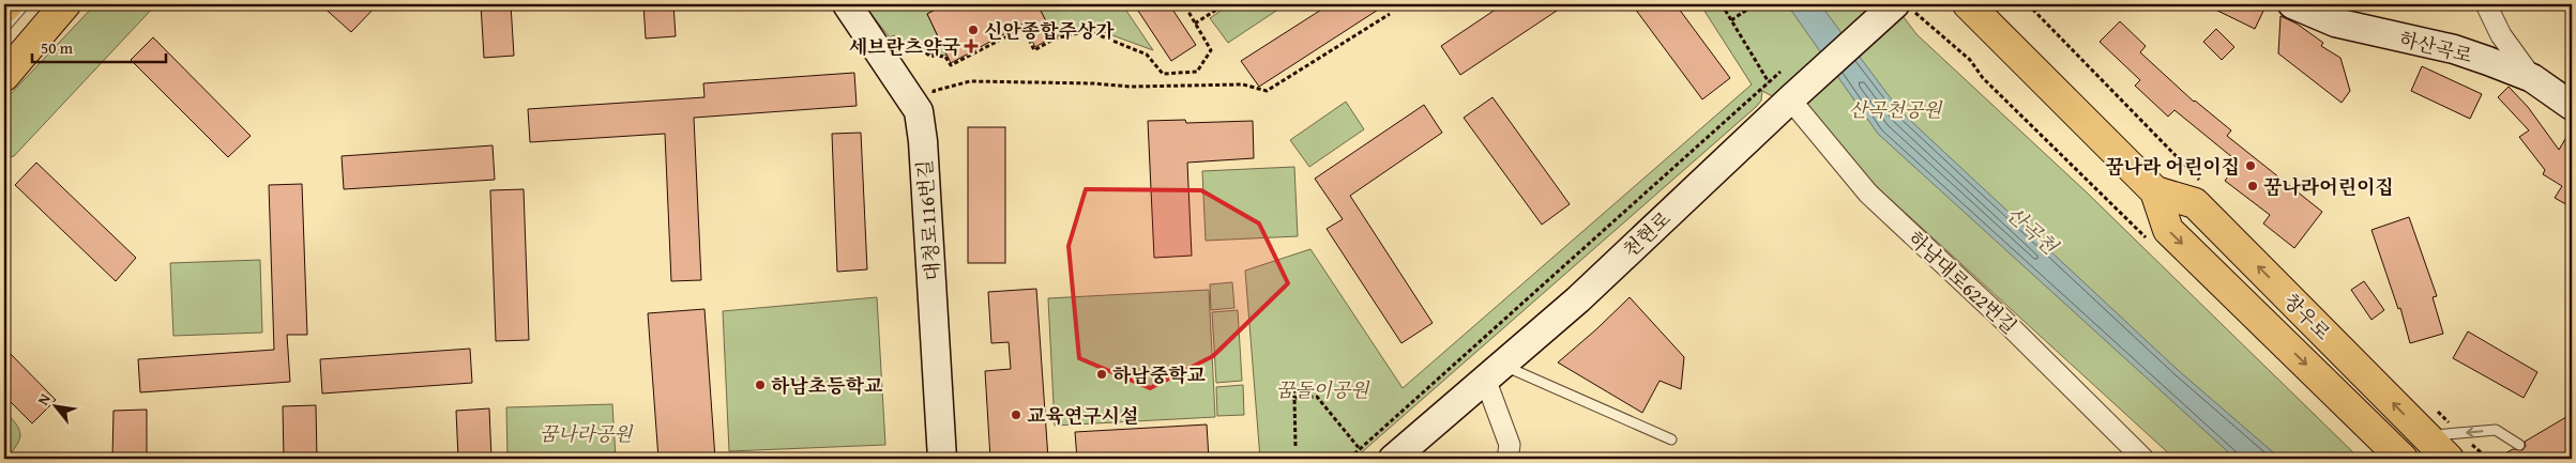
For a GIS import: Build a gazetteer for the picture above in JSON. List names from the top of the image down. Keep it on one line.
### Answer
{"streets":{"main road":["하산곡로","대청로116번길","천현로","창우로"],"street":["하남대로622번길"]},"crossings":[["천현로","하남대로622번길"]],"water":["산곡천"],"parks":["산곡천공원","꿈돌이공원","꿈나라공원"],"places":{"other":["신안종합주상가","꿈나라 어린이집","꿈나라어린이집","하남중학교","하남초등학교","교육연구시설"],"health":["세브란츠약국"]},"scale_bar":"50 m","north":"top left"}
